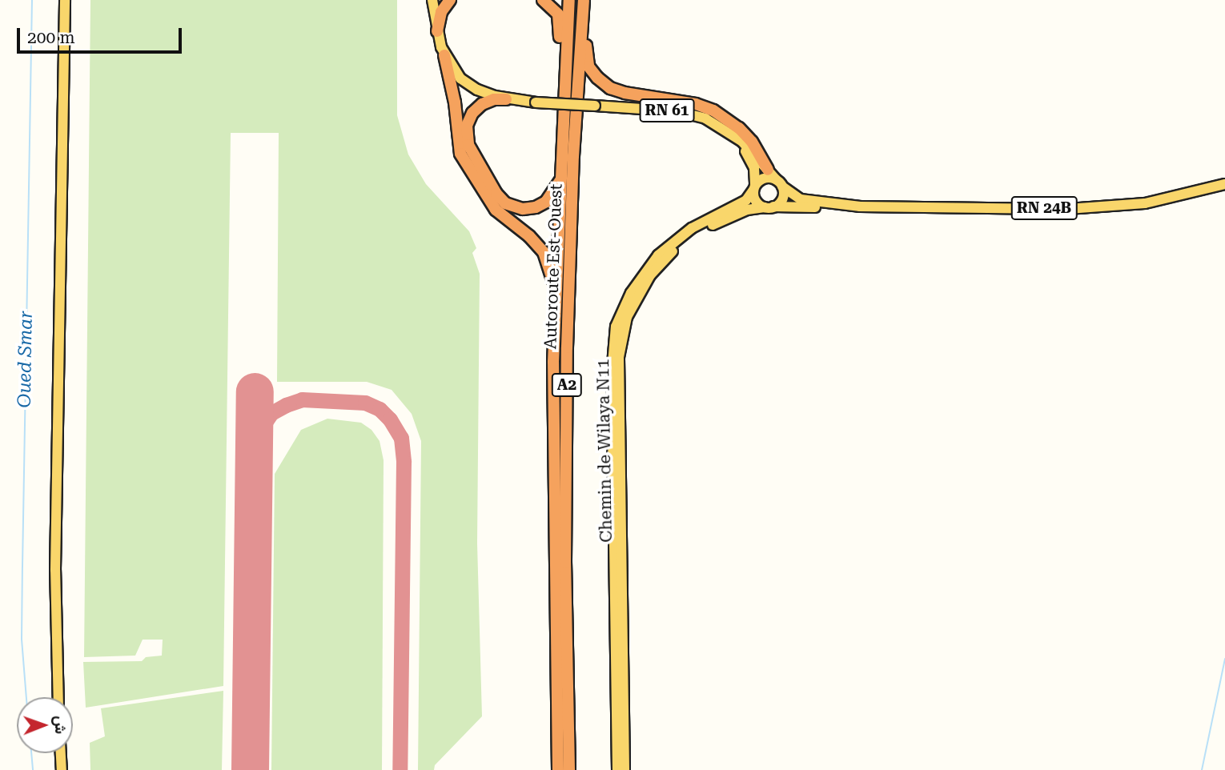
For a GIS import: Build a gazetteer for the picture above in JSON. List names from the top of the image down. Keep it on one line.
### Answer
{"streets":{"highway":["Autoroute Est-Ouest","A2"],"main road":["RN 61","RN 24B","Chemin de Wilaya N11"]},"crossings":[["RN 61","RN 24B"],["RN 61","Chemin de Wilaya N11"],["RN 24B","Chemin de Wilaya N11"]],"water":["Oued Smar"],"scale_bar":"200 m","north":"right"}
